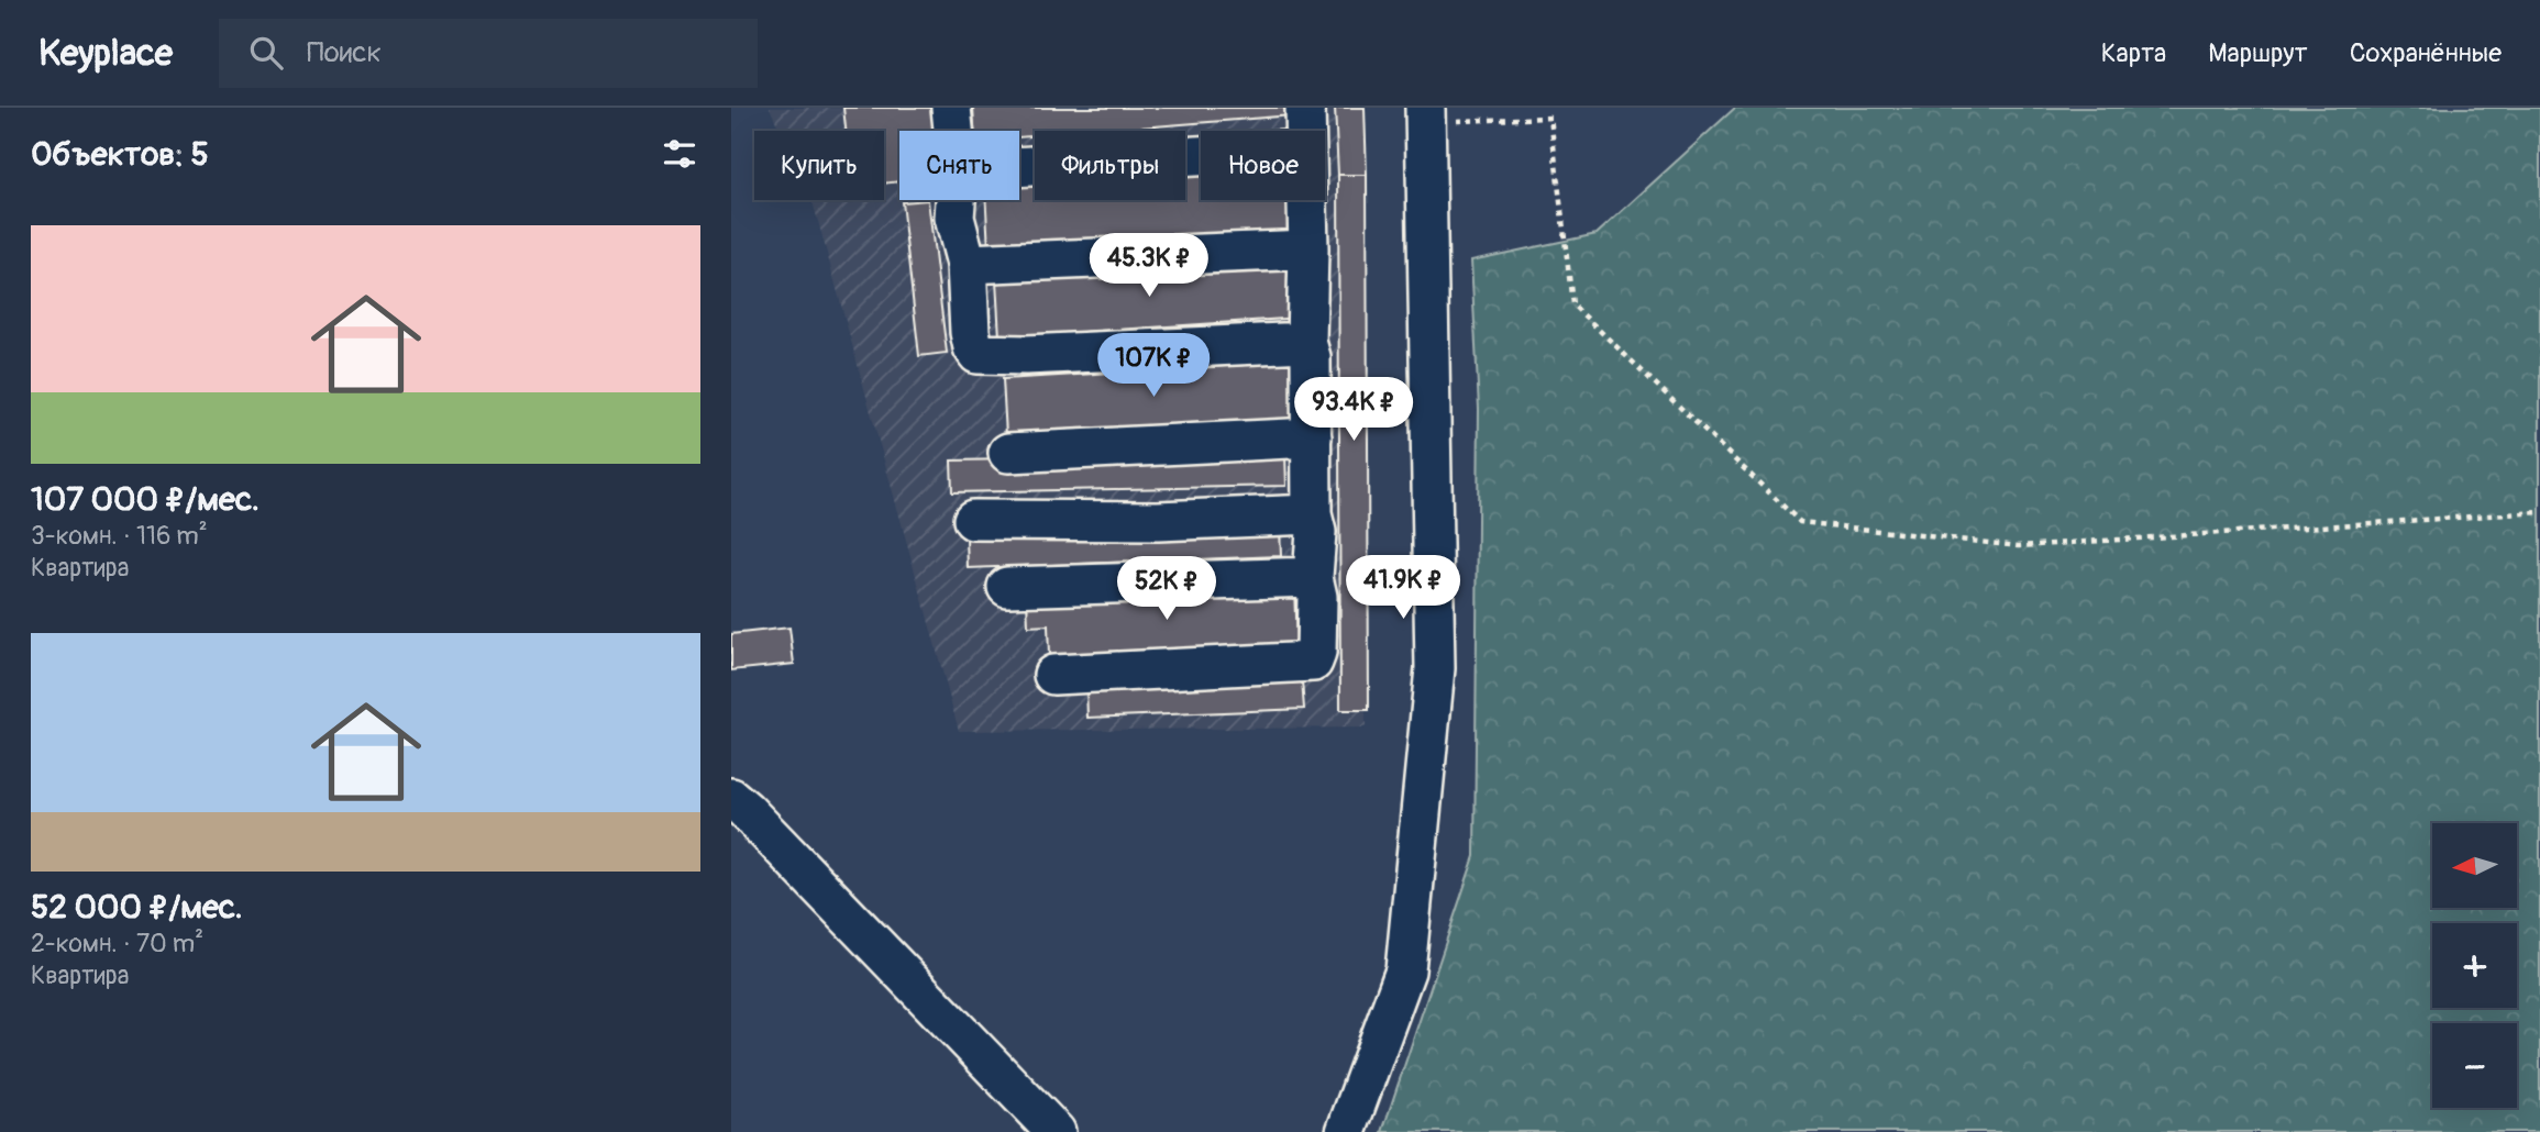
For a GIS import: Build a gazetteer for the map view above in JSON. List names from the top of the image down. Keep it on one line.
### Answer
{"north":"left","page":{"header":"Keyplace","search":"Поиск","nav":["Карта","Маршрут","Сохранённые"],"heading":"Объектов: 5","chip":["Купить","Снять","Фильтры","Новое"],"list":[{"name":"107 000 ₽/мес.","note":"3-комн. · 116 m² · Квартира"},{"name":"52 000 ₽/мес.","note":"2-комн. · 70 m² · Квартира"}],"price":["45.3K ₽","107K ₽","93.4K ₽","41.9K ₽","52K ₽"],"map_buttons":["+","−"]}}
